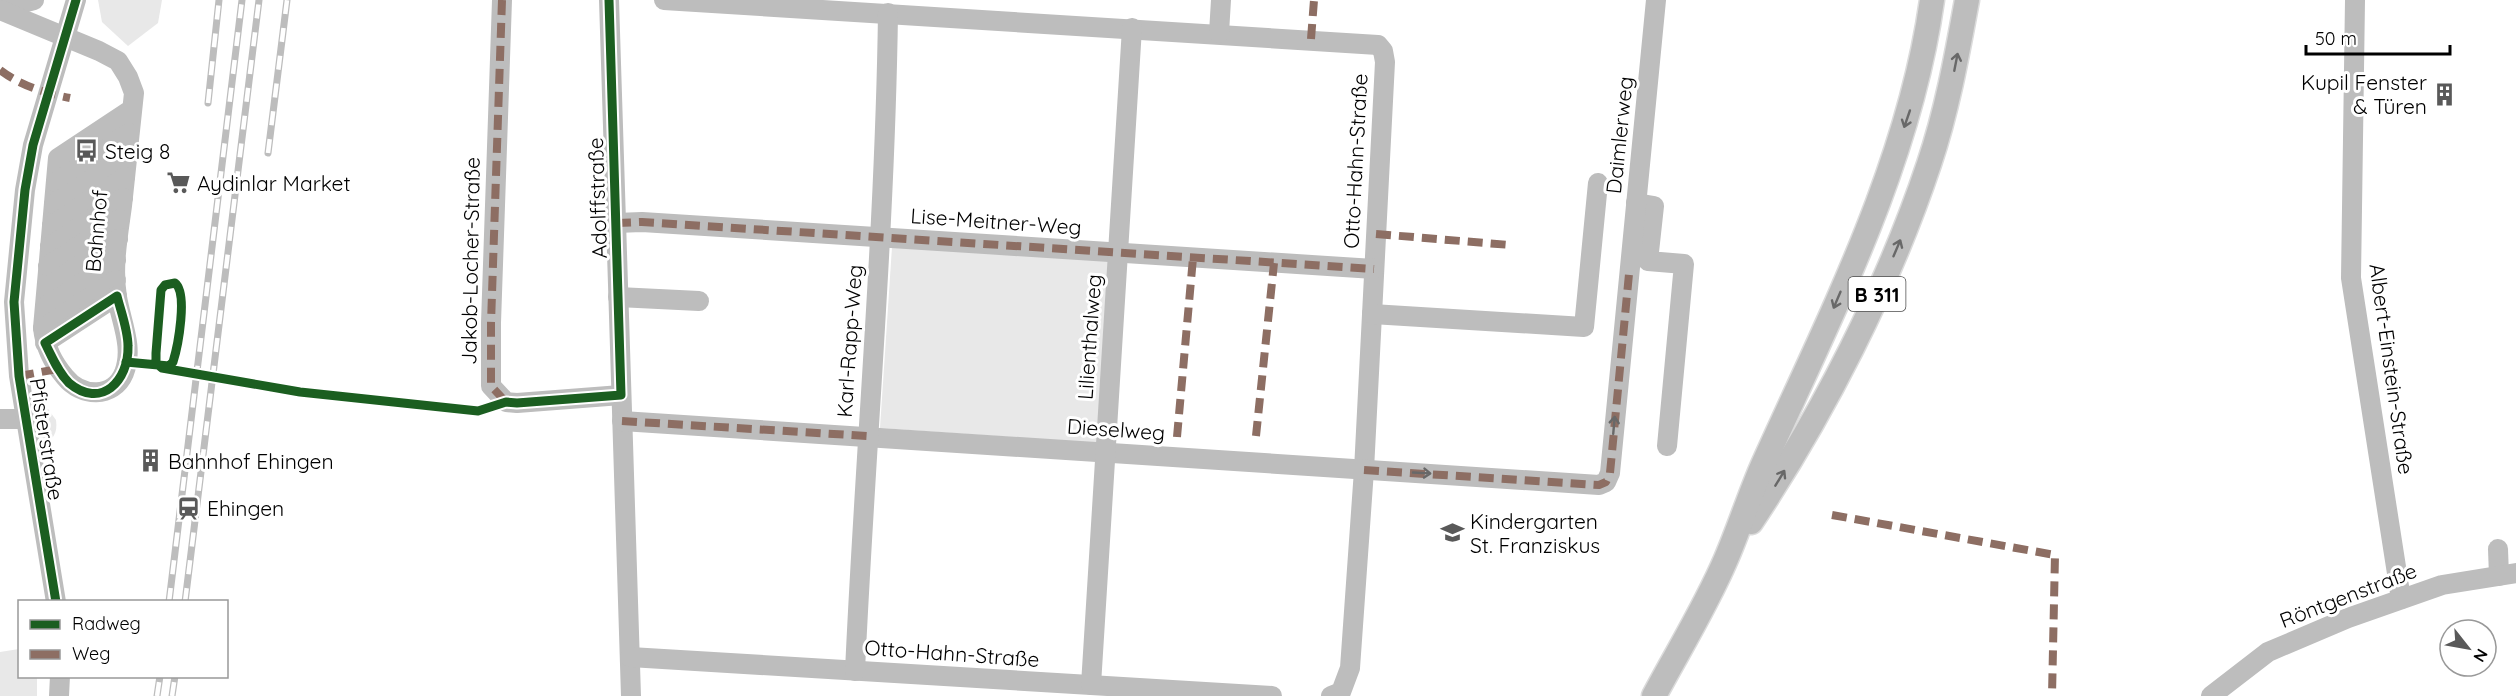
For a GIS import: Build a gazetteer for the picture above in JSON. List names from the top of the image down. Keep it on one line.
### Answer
{"streets":{"main road":["B 311"],"street":["Daimlerweg","Otto-Hahn-Straße","Adolffstraße","Lise-Meitner-Weg","Bahnhof","Jakob-Locher-Straße","Lilienthalweg","Karl-Rapp-Weg","Albert-Einstein-Straße","Dieselweg","Pfisterstraße","Röntgenstraße"]},"crossings":[["Daimlerweg","Dieselweg"],["Otto-Hahn-Straße","Adolffstraße"],["Otto-Hahn-Straße","Lise-Meitner-Weg"],["Otto-Hahn-Straße","Lilienthalweg"],["Otto-Hahn-Straße","Karl-Rapp-Weg"],["Otto-Hahn-Straße","Dieselweg"],["Adolffstraße","Lise-Meitner-Weg"],["Adolffstraße","Jakob-Locher-Straße"],["Adolffstraße","Dieselweg"],["Lise-Meitner-Weg","Lilienthalweg"],["Lise-Meitner-Weg","Karl-Rapp-Weg"],["Bahnhof","Pfisterstraße"],["Lilienthalweg","Dieselweg"],["Karl-Rapp-Weg","Dieselweg"],["Albert-Einstein-Straße","Röntgenstraße"]],"one_way":["Daimlerweg"],"places":{"building":["Kupil Fenster & Türen","Bahnhof Ehingen"],"bus stop":["Steig 8"],"supermarket":["Aydinlar Market"],"station":["Ehingen"],"school or university":["Kindergarten St. Franziskus"]},"legend":["Radweg","Weg"],"scale_bar":"50 m","north":"bottom right"}
